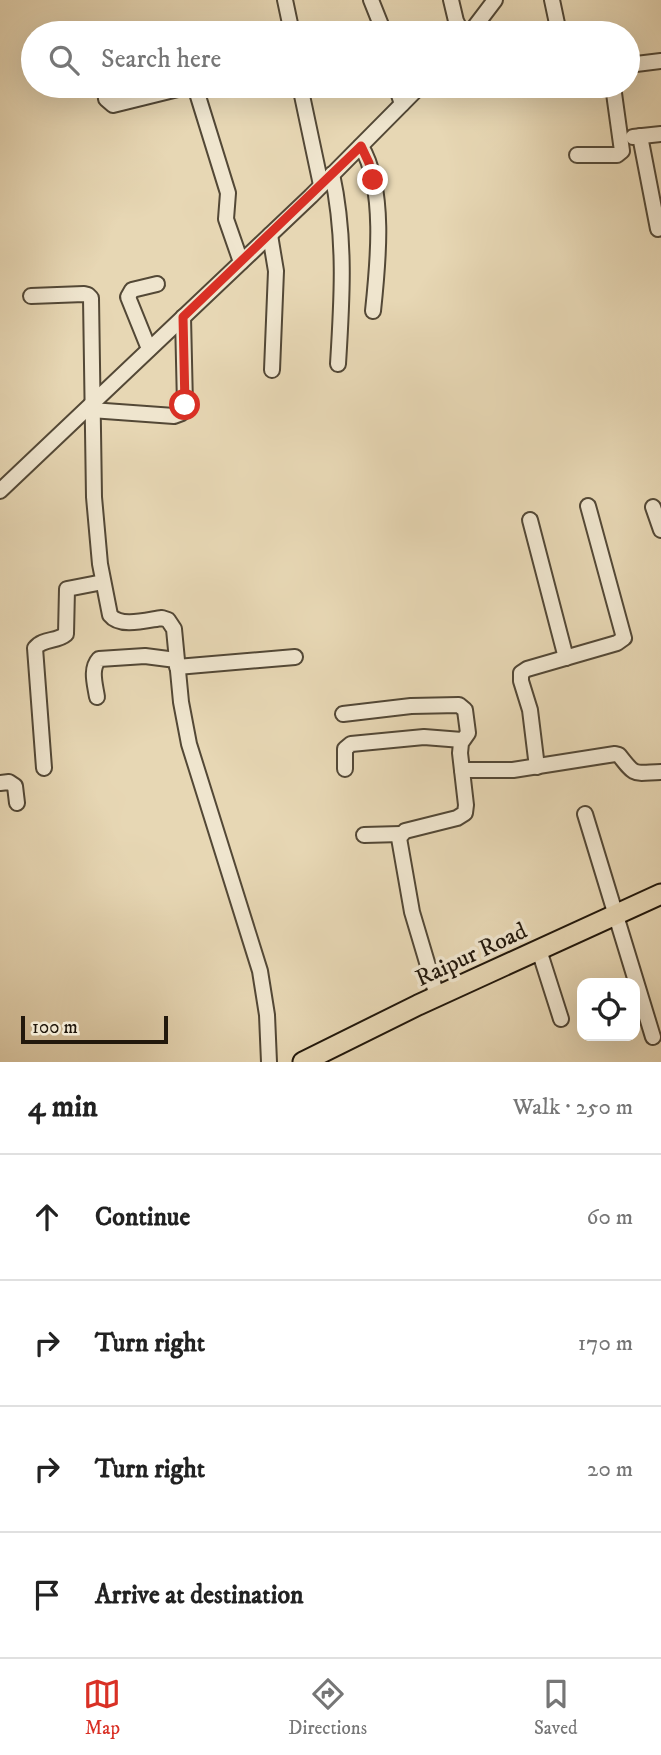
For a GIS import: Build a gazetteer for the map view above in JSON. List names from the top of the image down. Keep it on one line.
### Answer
{"streets":{"main road":["Raipur Road"]},"scale_bar":"100 m","page":{"search":"Search here","scale":"100 m","heading":["4 min","Walk · 250 m"],"list":[["Continue","60 m"],["Turn right","170 m"],["Turn right","20 m"],"Arrive at destination"],"nav":["Map","Directions","Saved"]}}
